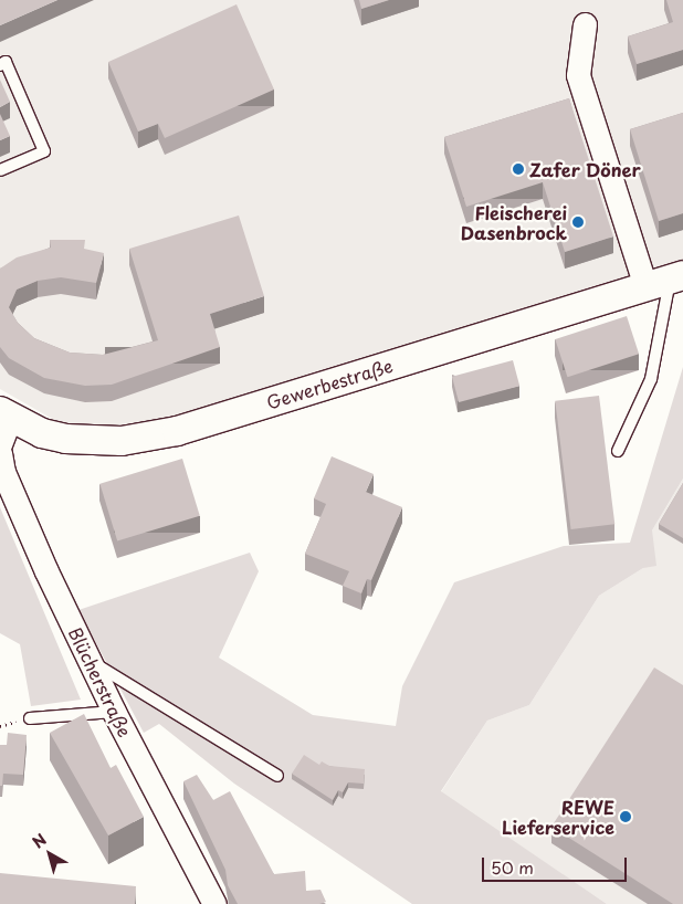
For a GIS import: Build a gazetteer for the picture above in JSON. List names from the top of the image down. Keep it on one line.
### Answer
{"streets":{"street":["Gewerbestraße","Blücherstraße"]},"places":["Zafer Döner","Fleischerei Dasenbrock","REWE Lieferservice"],"scale_bar":"50 m","north":"top left"}
